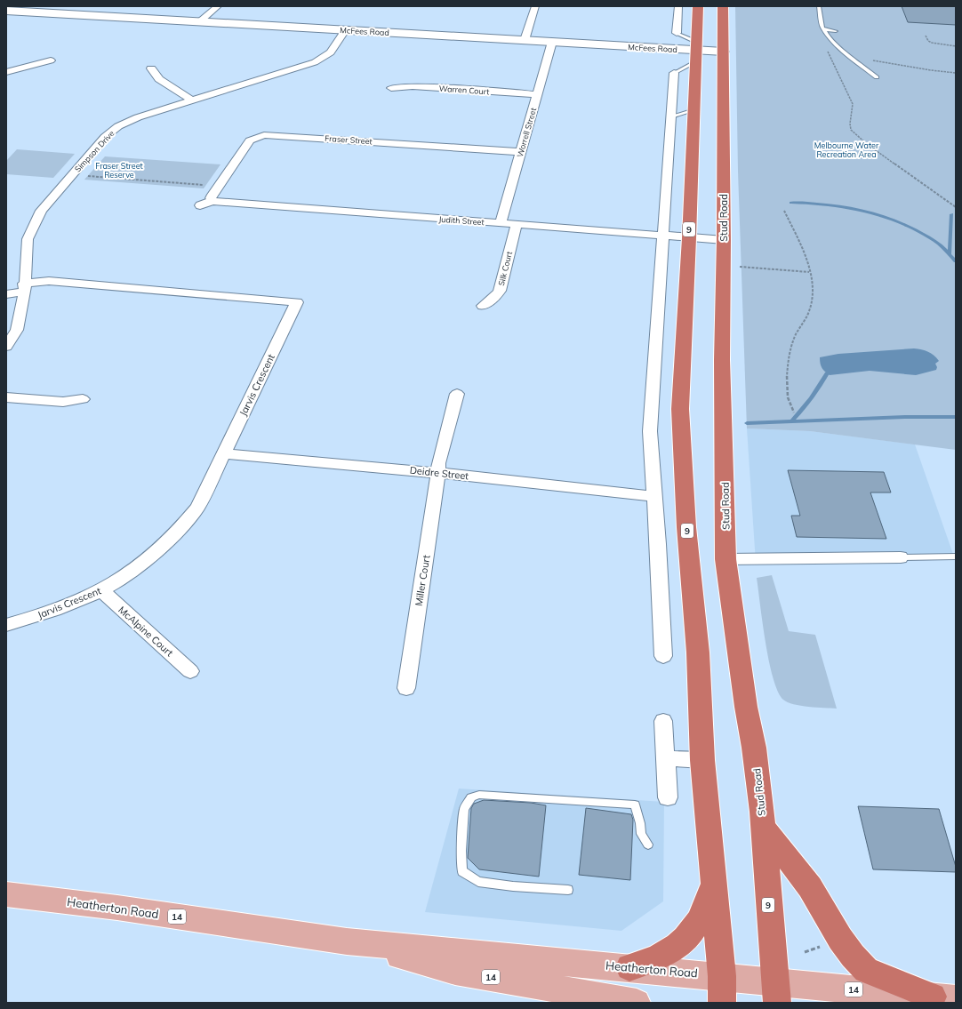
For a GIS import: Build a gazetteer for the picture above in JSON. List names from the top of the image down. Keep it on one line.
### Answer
{"streets":{"highway":["Stud Road","9"],"main road":["Heatherton Road","14"],"street":["McFees Road","Warren Court","Worrell Street","Fraser Street","Simpson Drive","Judith Street","Silk Court","Jarvis Crescent","Deidre Street","Miller Court","McAlpine Court"]},"crossings":[["McFees Road","Worrell Street"],["McFees Road","Simpson Drive"],["McFees Road","Stud Road"],["McFees Road","9"],["Warren Court","Worrell Street"],["Worrell Street","Fraser Street"],["Worrell Street","Judith Street"],["Fraser Street","Judith Street"],["Simpson Drive","Jarvis Crescent"],["Stud Road","Judith Street"],["Stud Road","Heatherton Road"],["Judith Street","9"],["Judith Street","Silk Court"],["9","Heatherton Road"],["Jarvis Crescent","Deidre Street"],["Jarvis Crescent","McAlpine Court"],["Deidre Street","Miller Court"]],"parks":["Melbourne Water Recreation Area","Fraser Street Reserve"]}
